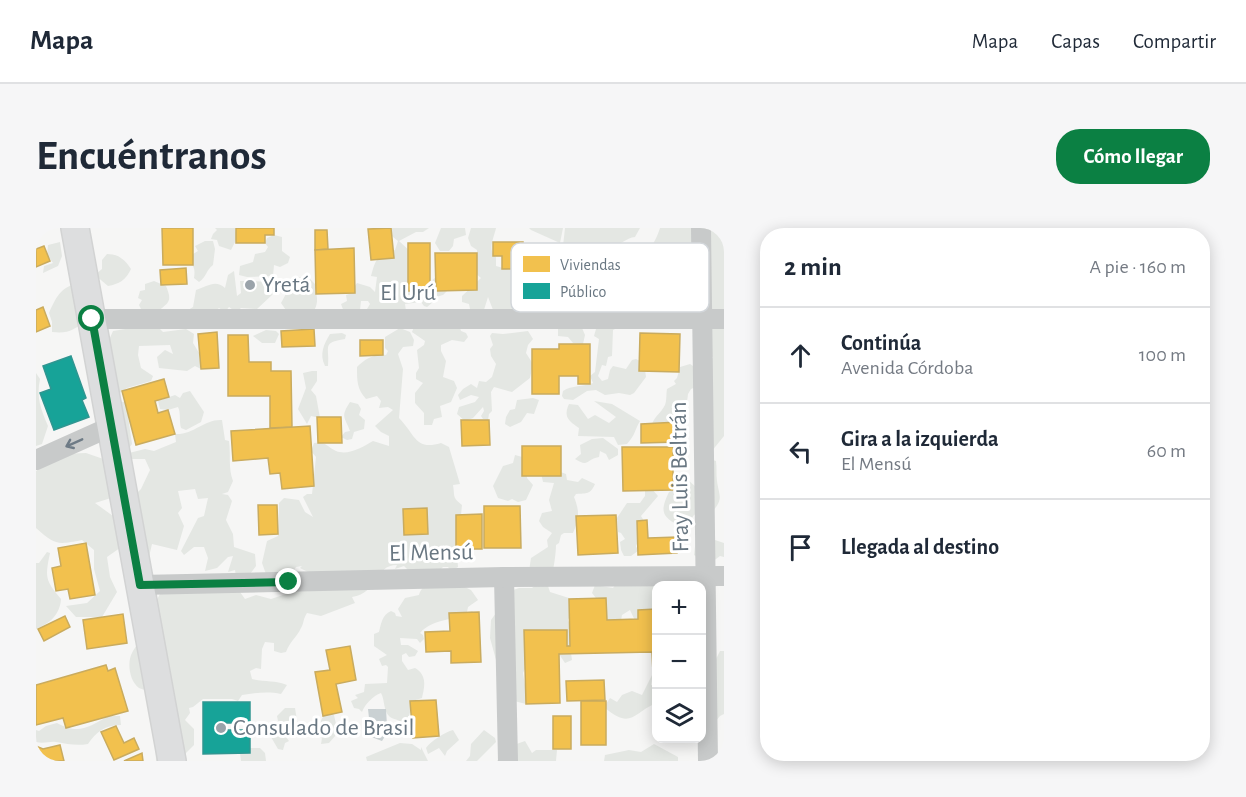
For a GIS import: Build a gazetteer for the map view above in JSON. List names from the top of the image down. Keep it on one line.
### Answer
{"streets":{"street":["El Urú","Fray Luis Beltrán","El Mensú"]},"crossings":[["El Urú","Fray Luis Beltrán"],["Fray Luis Beltrán","El Mensú"]],"places":["Yretá","Consulado de Brasil"],"legend":["Viviendas","Público"],"page":{"header":"Mapa","nav":["Mapa","Capas","Compartir"],"buttons":"Cómo llegar","title":"Encuéntranos","heading":["2 min","A pie · 160 m"],"list":[["Continúa","Avenida Córdoba","100 m"],["Gira a la izquierda","El Mensú","60 m"],"Llegada al destino"],"map_buttons":["+","−"]}}
